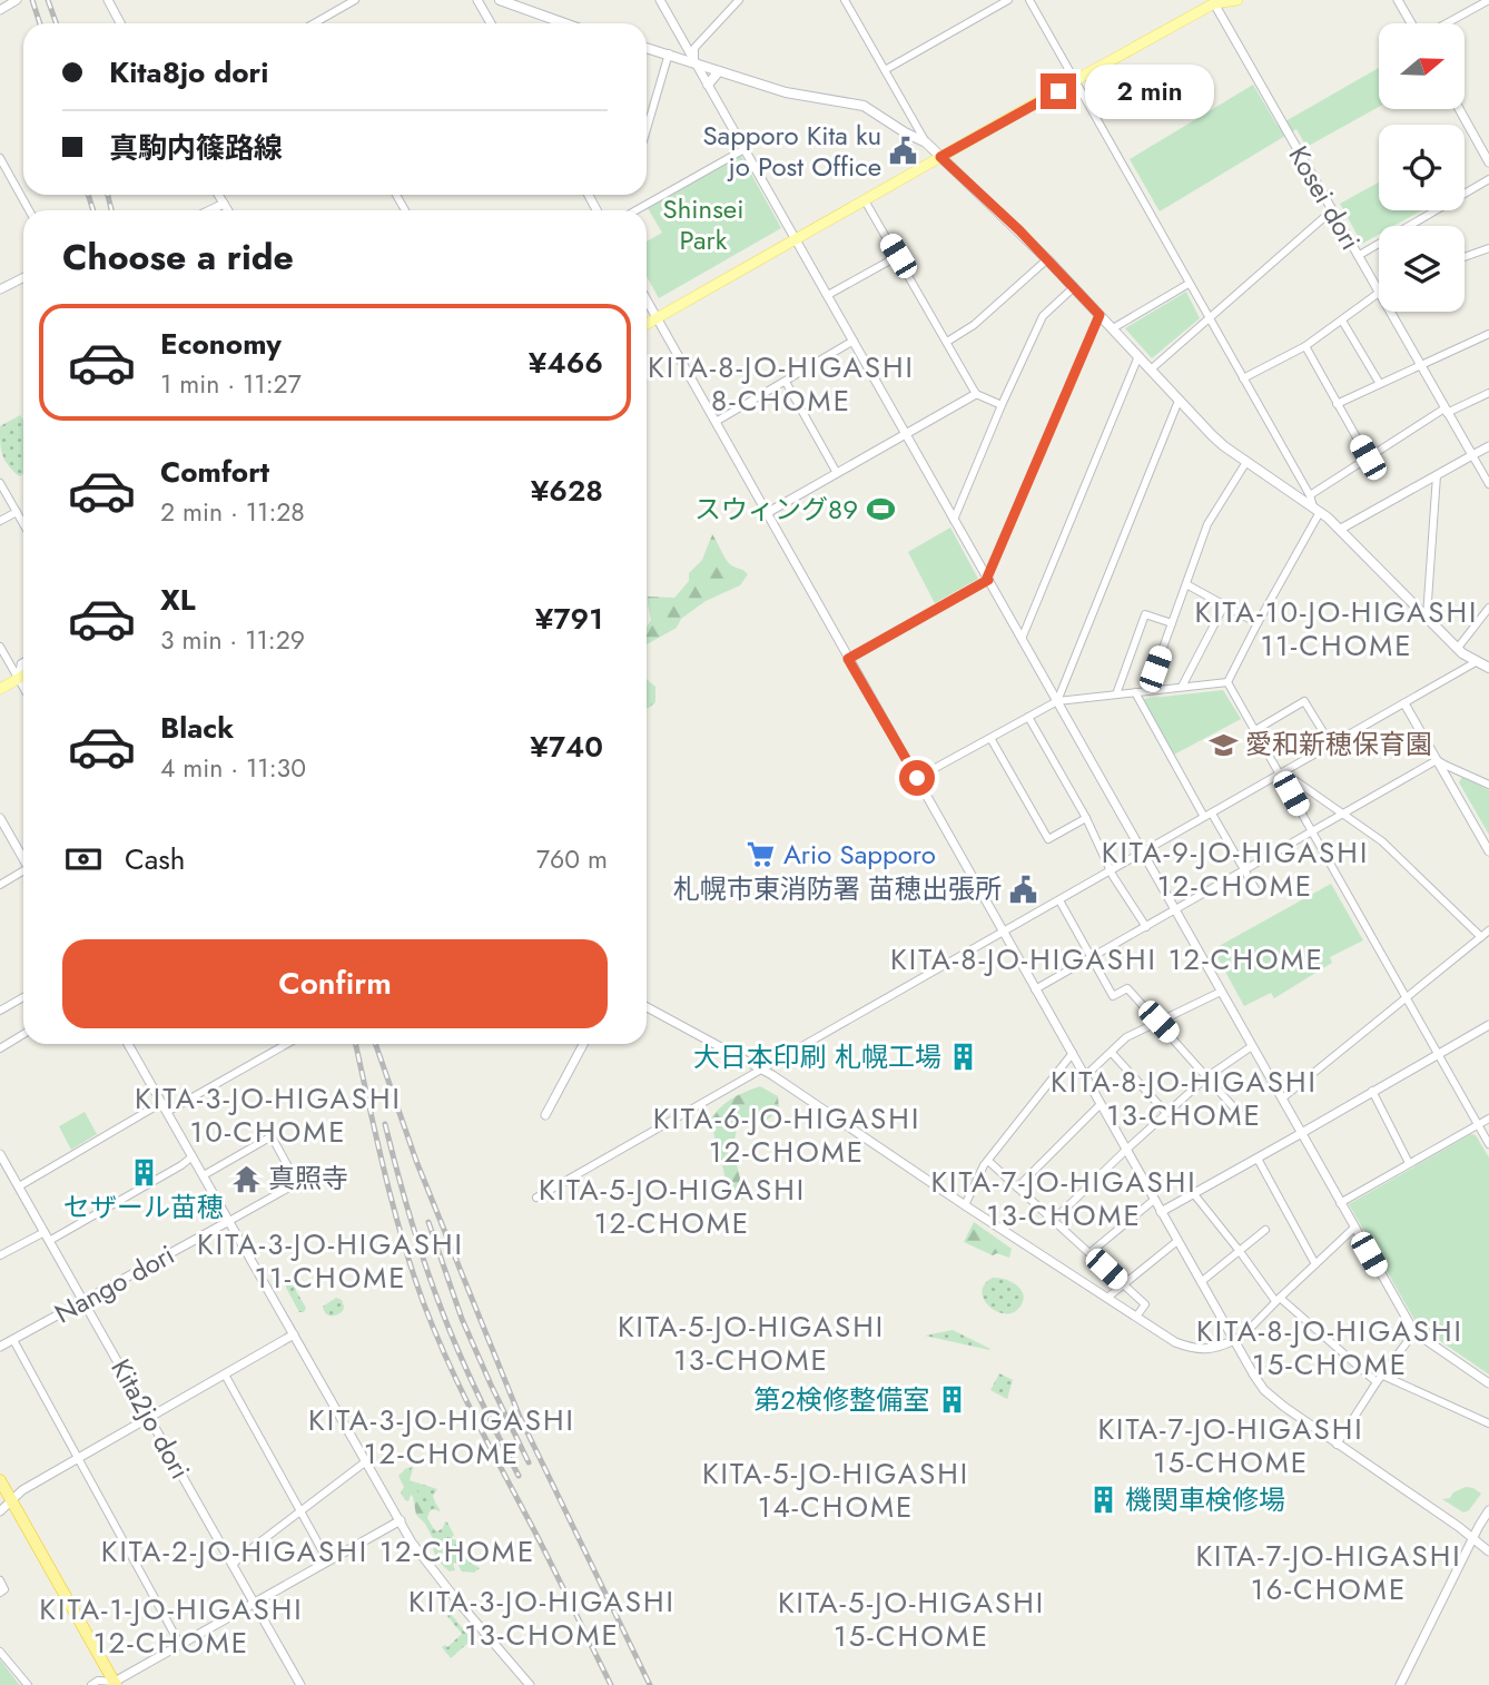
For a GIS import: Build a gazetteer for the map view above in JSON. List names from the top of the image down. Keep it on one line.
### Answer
{"streets":{"street":["Kosei dori","Nango dori","Kita2jo dori"]},"crossings":[["Nango dori","Kita2jo dori"]],"districts":["KITA-8-JO-HIGASHI 8-CHOME","KITA-10-JO-HIGASHI 11-CHOME","KITA-9-JO-HIGASHI 12-CHOME","KITA-8-JO-HIGASHI 12-CHOME","KITA-8-JO-HIGASHI 13-CHOME","KITA-3-JO-HIGASHI 10-CHOME","KITA-6-JO-HIGASHI 12-CHOME","KITA-7-JO-HIGASHI 13-CHOME","KITA-5-JO-HIGASHI 12-CHOME","KITA-3-JO-HIGASHI 11-CHOME","KITA-5-JO-HIGASHI 13-CHOME","KITA-8-JO-HIGASHI 15-CHOME","KITA-3-JO-HIGASHI 12-CHOME","KITA-7-JO-HIGASHI 15-CHOME","KITA-5-JO-HIGASHI 14-CHOME","KITA-2-JO-HIGASHI 12-CHOME","KITA-7-JO-HIGASHI 16-CHOME","KITA-3-JO-HIGASHI 13-CHOME","KITA-5-JO-HIGASHI 15-CHOME","KITA-1-JO-HIGASHI 12-CHOME"],"parks":["Shinsei Park"],"places":{"public building":["Sapporo Kita ku jo Post Office","札幌市東消防署 苗穂出張所"],"sports":["スウィング89"],"school or university":["愛和新穂保育園"],"supermarket":["Ario Sapporo"],"building":["大日本印刷 札幌工場","セザール苗穂","第2検修整備室","機関車検修場"],"temple":["真照寺"]},"north":"right","page":{"banner":["Kita8jo dori","真駒内篠路線"],"bubble":"2 min","heading":"Choose a ride","list":[{"name":"Economy","note":"1 min · 11:27","value":"¥466"},{"name":"Comfort","note":"2 min · 11:28","value":"¥628"},{"name":"XL","note":"3 min · 11:29","value":"¥791"},{"name":"Black","note":"4 min · 11:30","value":"¥740"}],"pay":["Cash","760 m"],"buttons":"Confirm"}}
